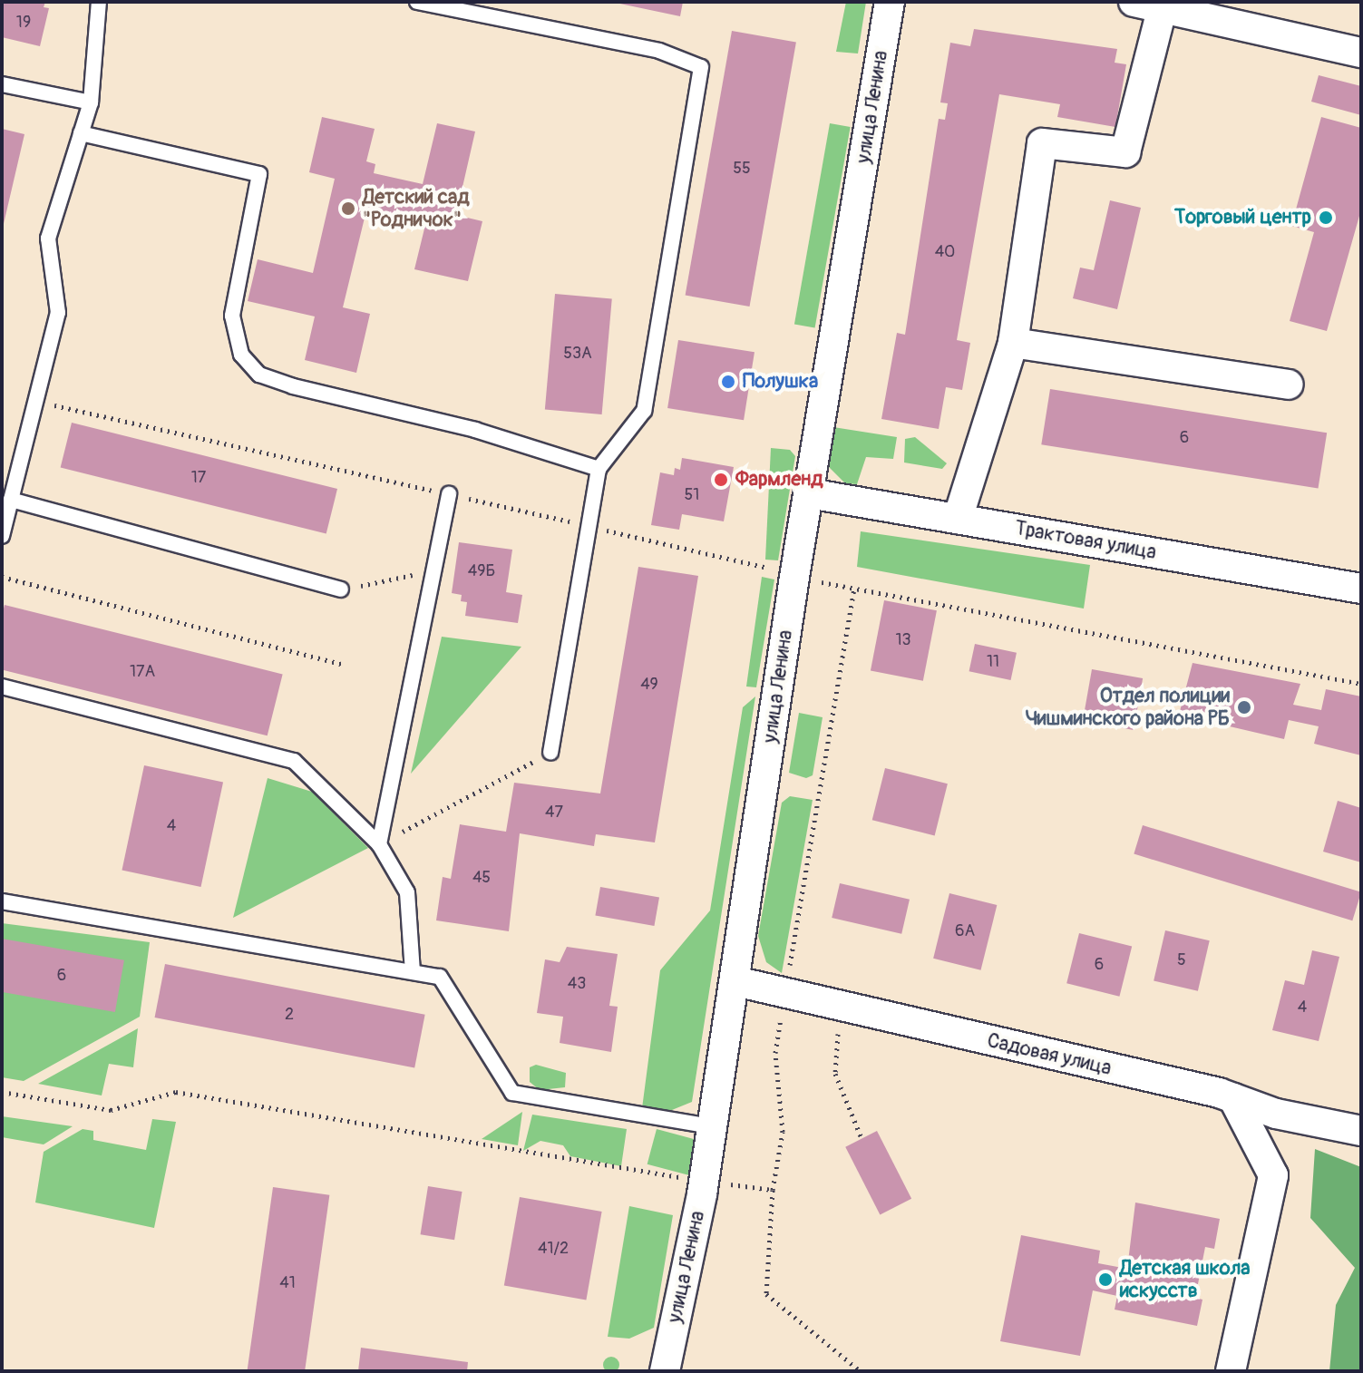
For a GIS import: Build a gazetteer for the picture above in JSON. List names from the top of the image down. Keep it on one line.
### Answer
{"streets":{"street":["улица Ленина","Трактовая улица","Садовая улица"]},"crossings":[["улица Ленина","Трактовая улица"],["улица Ленина","Садовая улица"]],"places":["Детский сад \"Родничок\"","Торговый центр","Полушка","Фармленд","Отдел полиции Чишминского района РБ","Детская школа искусств"],"house_numbers":["19","55","40","53А","6","17","51","49Б","13","11","17А","49","47","4","45","6А","5","6","6","43","4","2","41/2","41"]}
